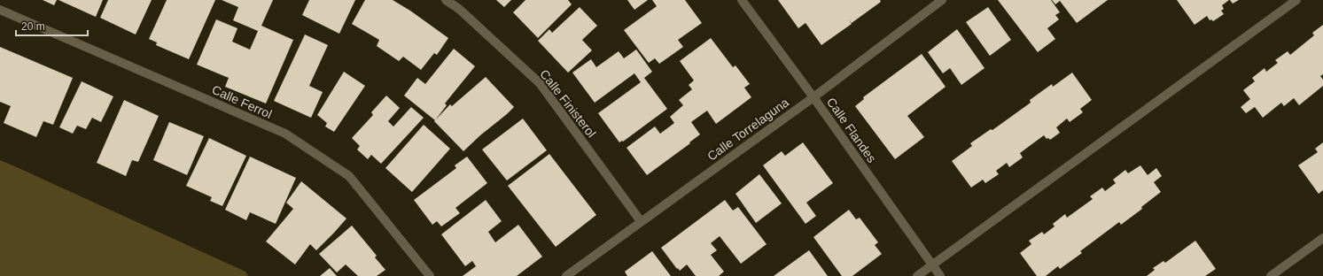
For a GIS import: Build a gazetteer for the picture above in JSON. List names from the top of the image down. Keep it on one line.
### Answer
{"streets":{"street":["Calle Ferrol","Calle Finisterol","Calle Torrelaguna","Calle Flandes"]},"crossings":[["Calle Finisterol","Calle Torrelaguna"],["Calle Torrelaguna","Calle Flandes"]],"scale_bar":"20 m"}
